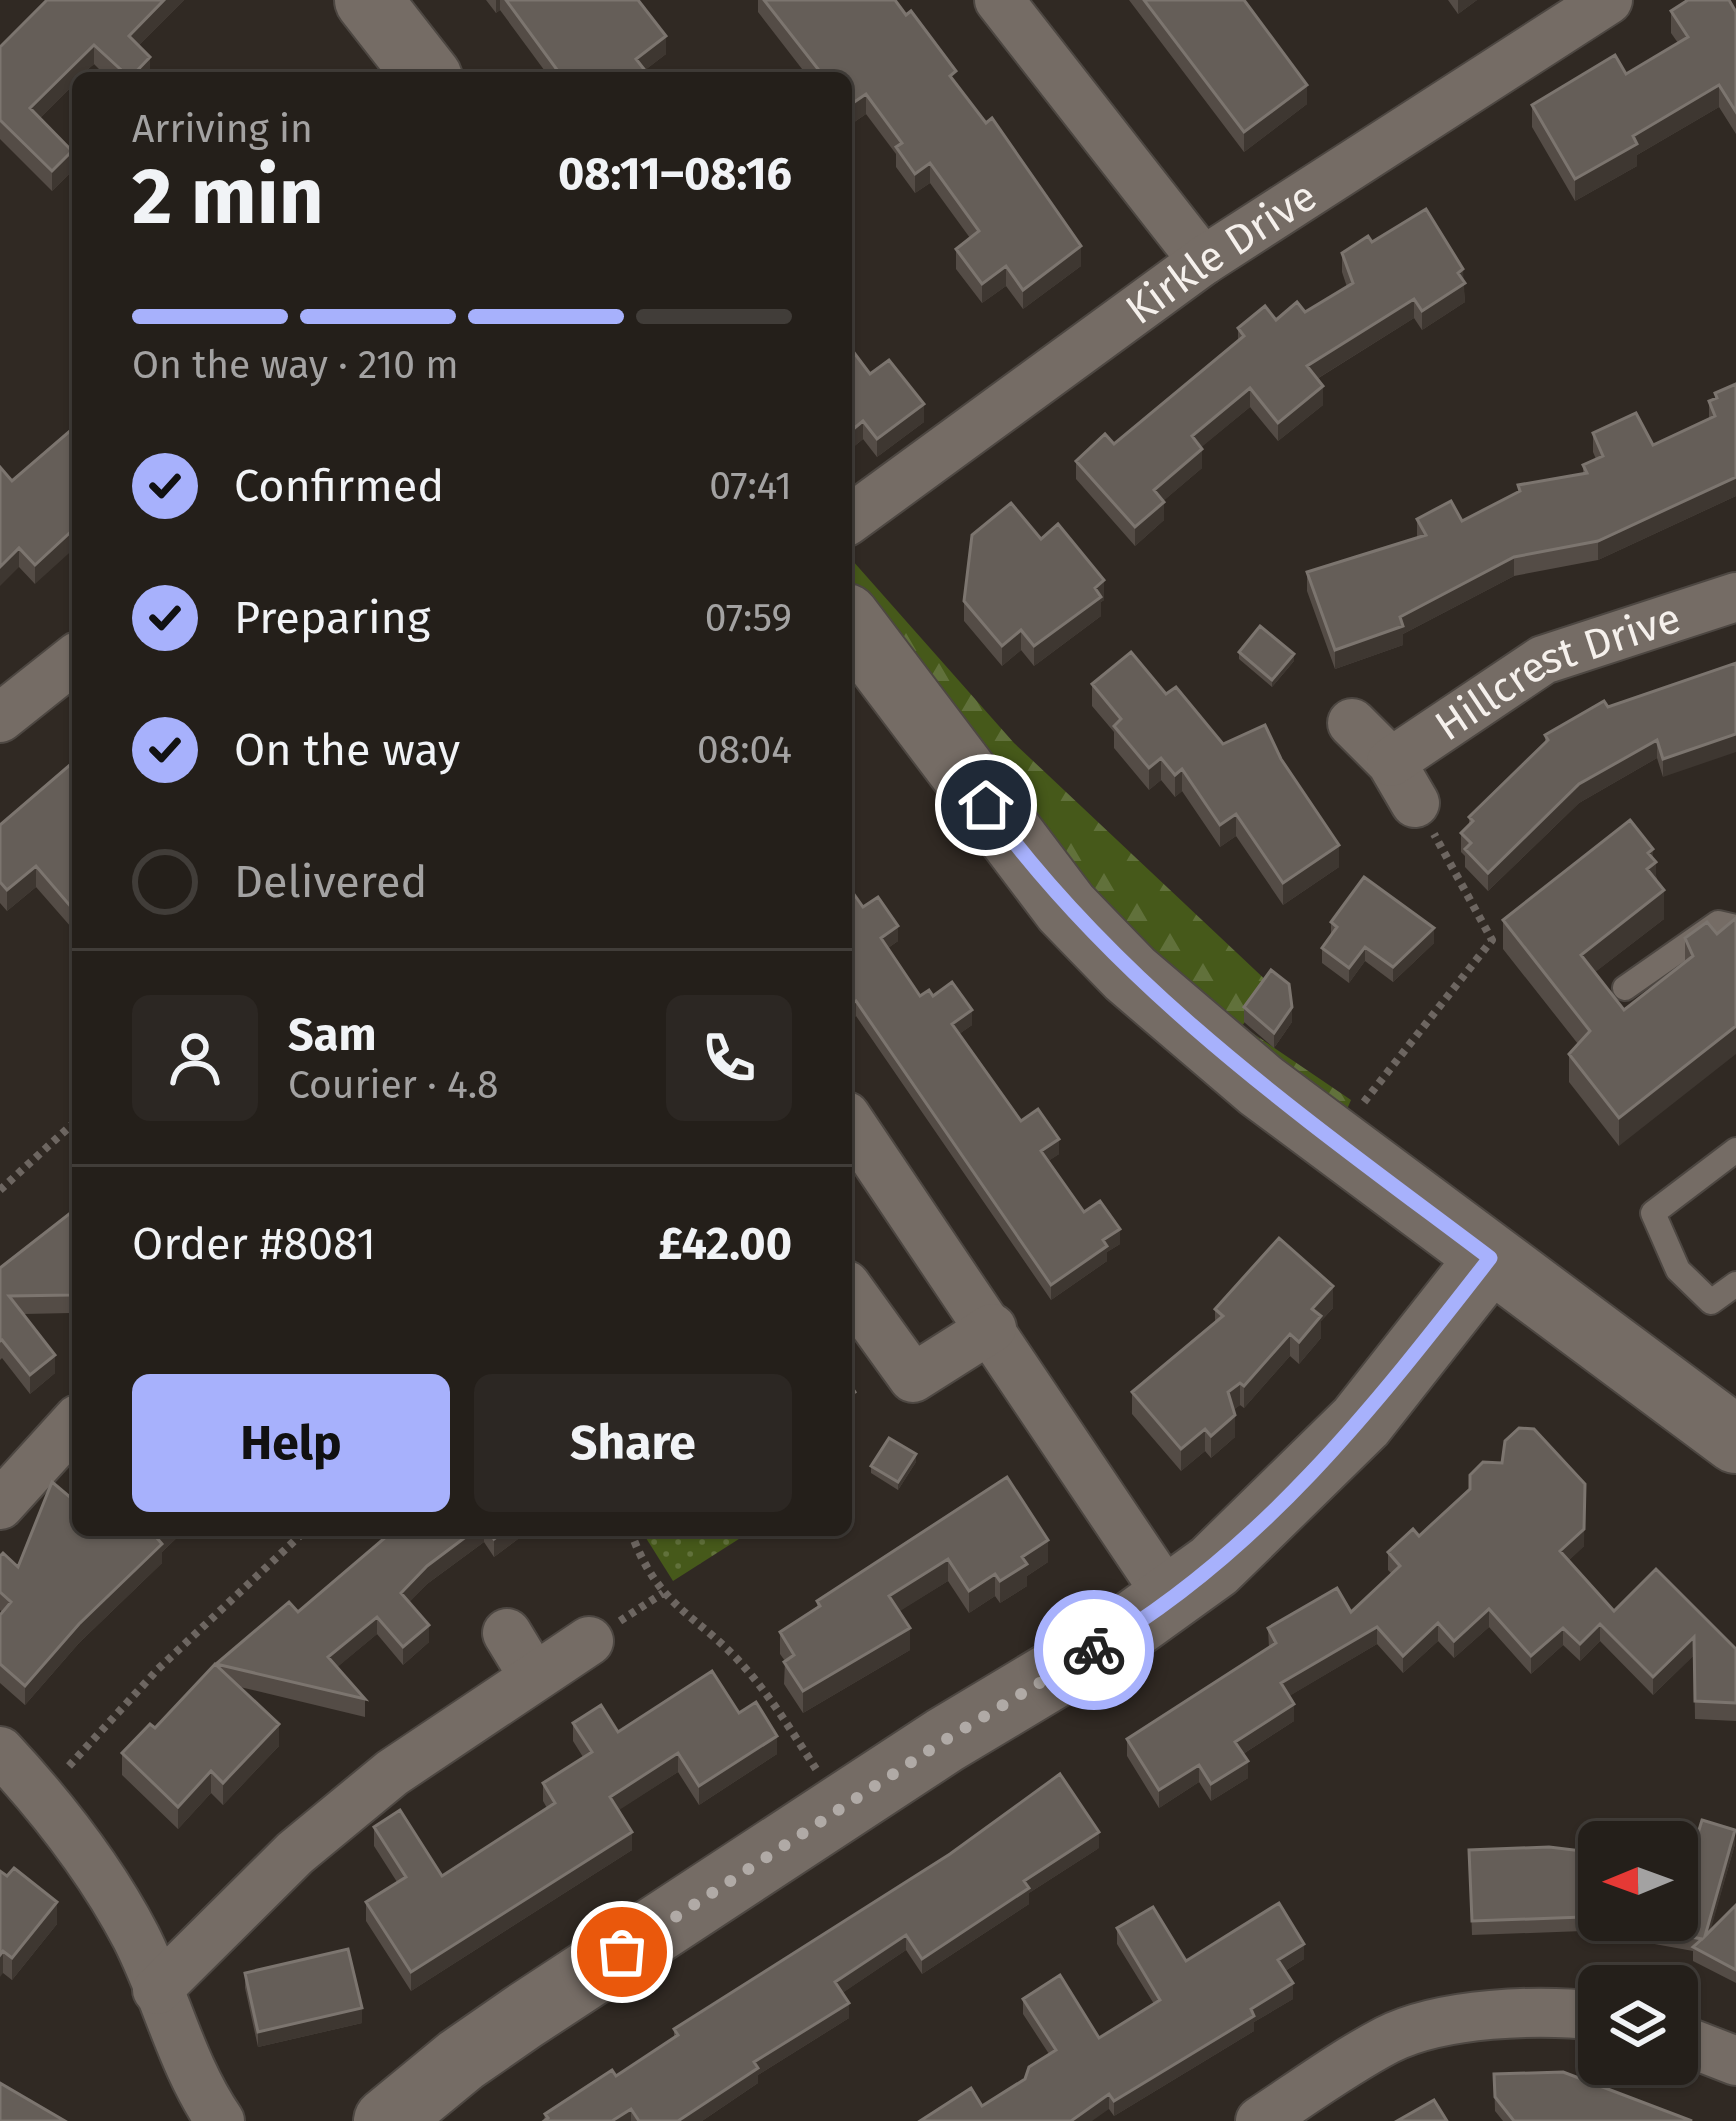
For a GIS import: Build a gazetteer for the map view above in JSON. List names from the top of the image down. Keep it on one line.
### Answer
{"streets":{"street":["Kirkle Drive","Hillcrest Drive"]},"north":"left","page":{"heading":["2 min","Arriving in","08:11–08:16"],"panel":["Sam","Courier · 4.8","Order #8081","£42.00"],"bar":"On the way · 210 m","list":[["Confirmed","07:41"],["Preparing","07:59"],["On the way","08:04"],"Delivered"],"buttons":["Help","Share"]}}
